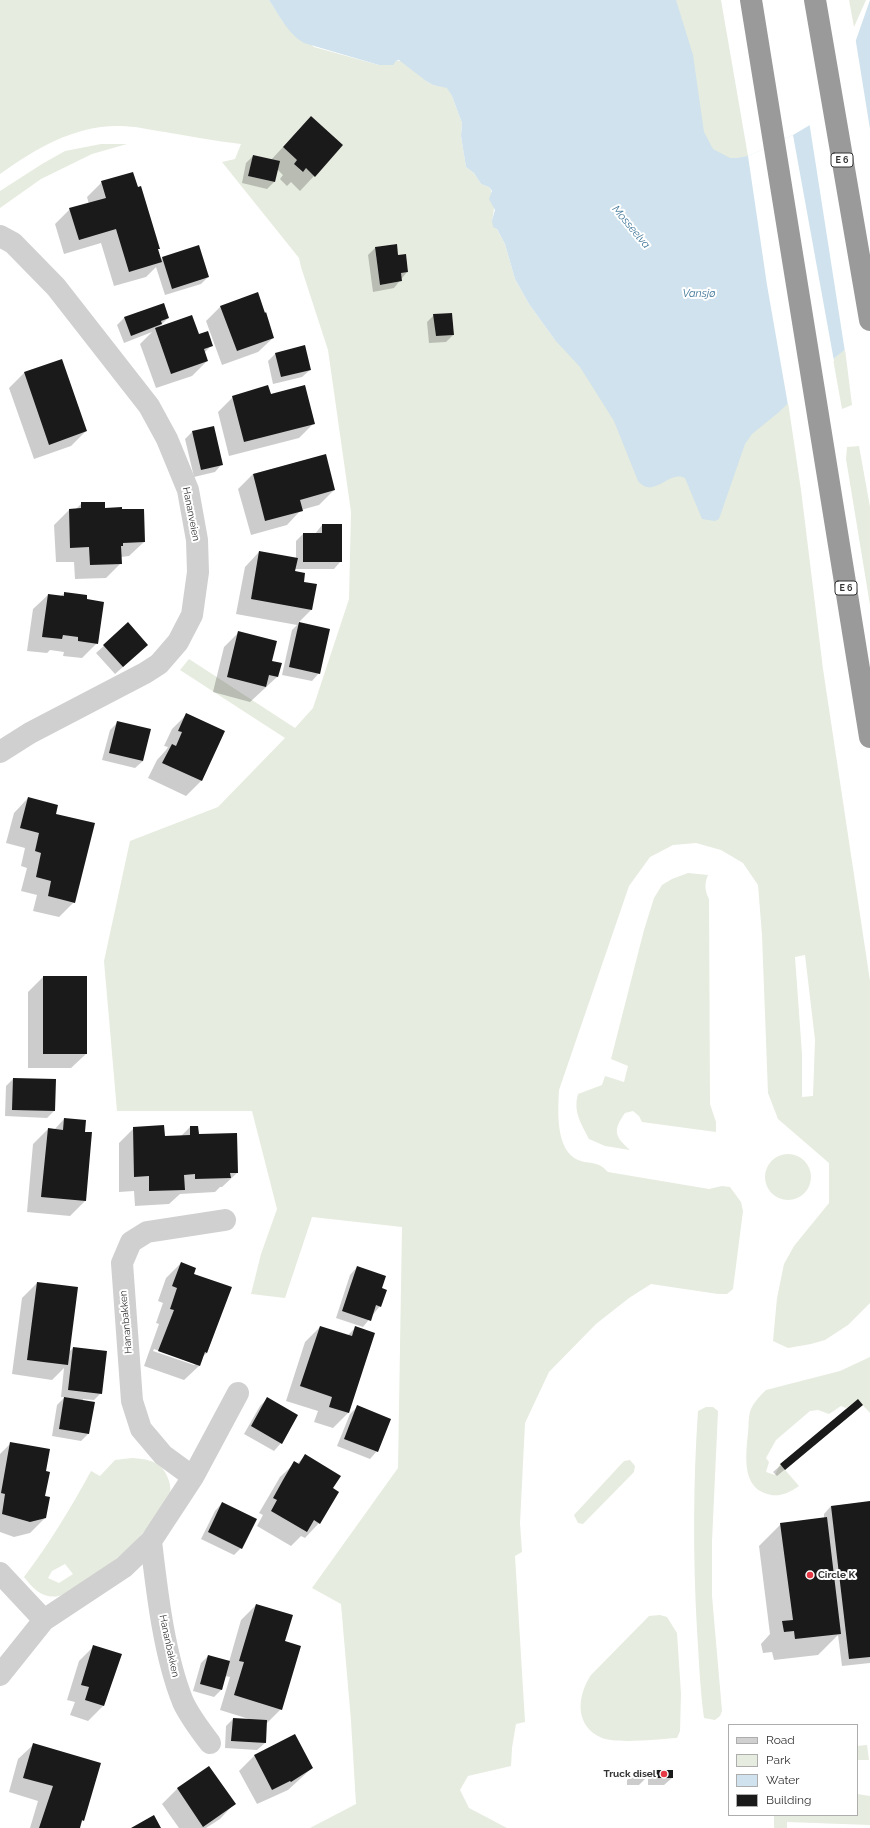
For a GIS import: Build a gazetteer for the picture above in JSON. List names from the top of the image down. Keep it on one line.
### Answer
{"streets":{"highway":["E 6"],"street":["Hananveien","Hananbakken"]},"water":["Mosseelva","Vansjø"],"places":["Circle K","Truck disel"],"legend":["Road","Park","Water","Building"]}
